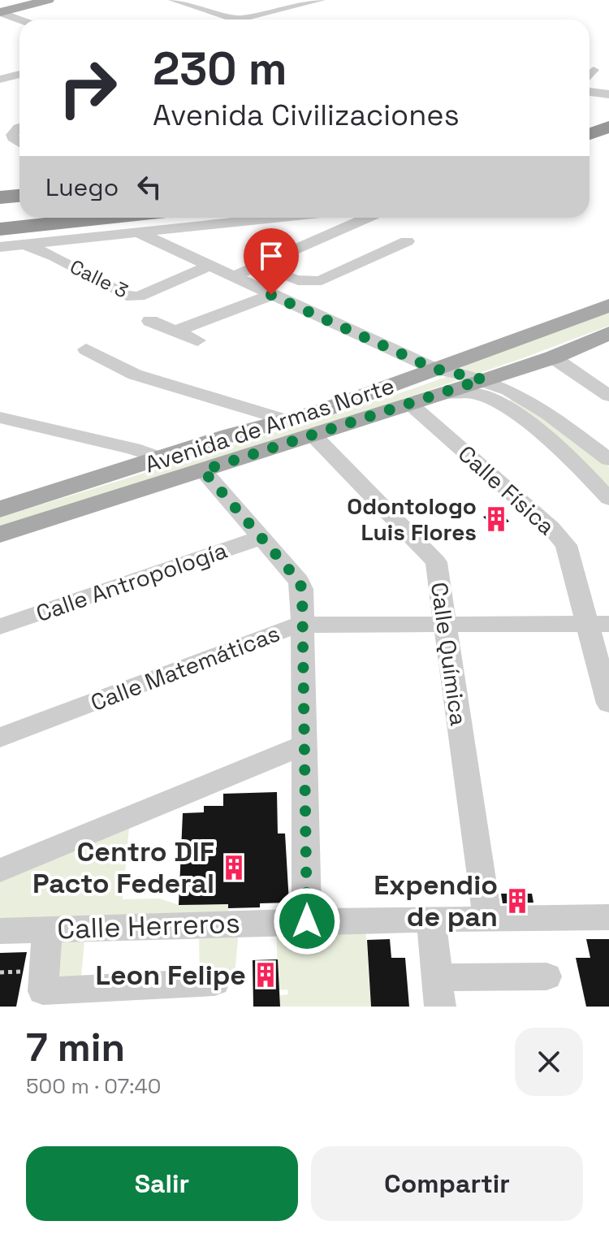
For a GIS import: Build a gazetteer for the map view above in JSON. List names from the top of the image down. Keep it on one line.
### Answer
{"streets":{"main road":["Avenida de Armas Norte"],"street":["Calle 3","Calle Física","Calle Antropología","Calle Química","Calle Matemáticas","Calle Herreros"]},"crossings":[["Calle Física","Calle Matemáticas"],["Calle Química","Calle Matemáticas"],["Calle Química","Calle Herreros"]],"places":{"building":["Odontologo Luis Flores","Centro DIF Pacto Federal","Expendio de pan","Leon Felipe"]},"page":{"turn":["230 m","Avenida Civilizaciones"],"then":"Luego","heading":["7 min","500 m · 07:40"],"buttons":["Salir","Compartir"]}}
